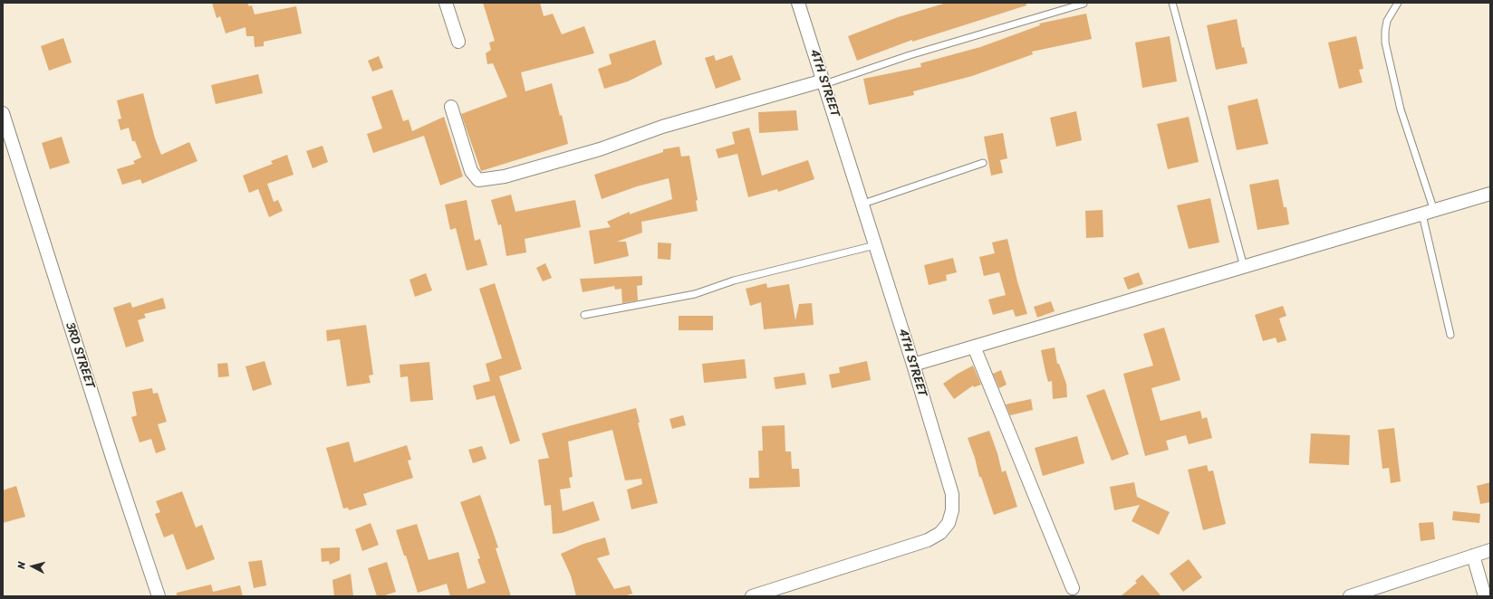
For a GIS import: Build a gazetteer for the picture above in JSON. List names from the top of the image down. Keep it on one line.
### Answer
{"streets":{"street":["4TH STREET","3RD STREET"]},"north":"left"}
